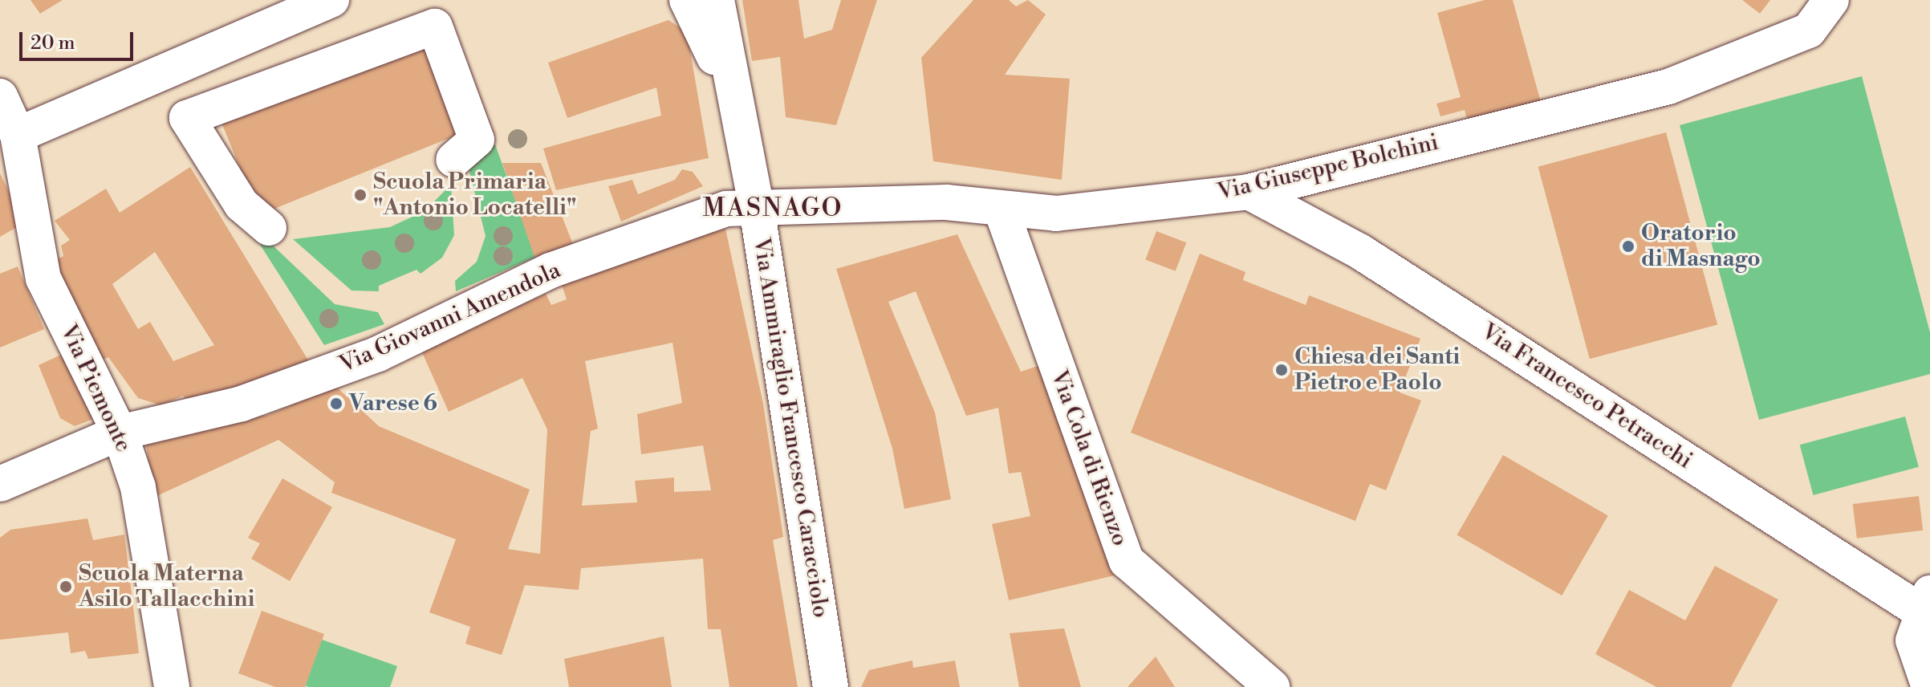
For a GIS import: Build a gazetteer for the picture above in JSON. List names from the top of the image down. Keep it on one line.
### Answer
{"streets":{"street":["Via Giuseppe Bolchini","Via Giovanni Amendola","Via Piemonte","Via Francesco Petracchi","Via Ammiraglio Francesco Caracciolo","Via Cola di Rienzo"]},"crossings":[["Via Giuseppe Bolchini","Via Giovanni Amendola"],["Via Giuseppe Bolchini","Via Francesco Petracchi"],["Via Giuseppe Bolchini","Via Ammiraglio Francesco Caracciolo"],["Via Giuseppe Bolchini","Via Cola di Rienzo"],["Via Giovanni Amendola","Via Piemonte"],["Via Giovanni Amendola","Via Ammiraglio Francesco Caracciolo"]],"districts":["MASNAGO"],"places":["Scuola Primaria \"Antonio Locatelli\"","Oratorio di Masnago","Chiesa dei Santi Pietro e Paolo","Varese 6","Scuola Materna Asilo Tallacchini"],"scale_bar":"20 m"}
